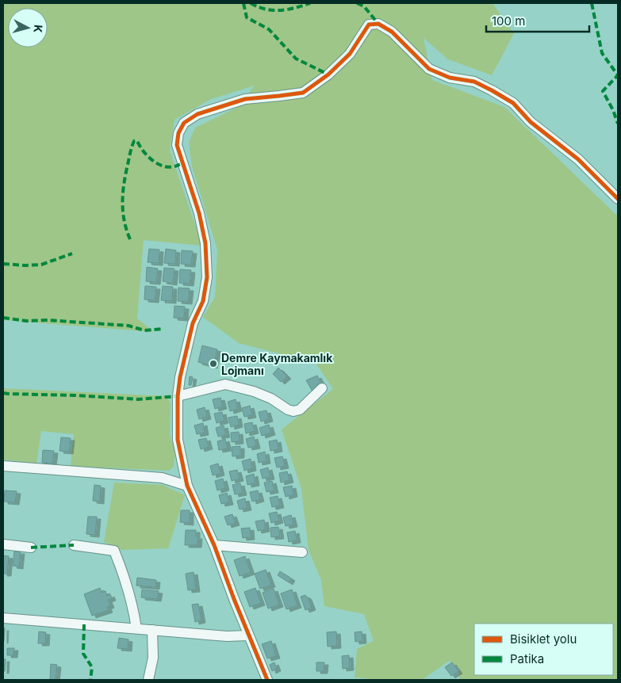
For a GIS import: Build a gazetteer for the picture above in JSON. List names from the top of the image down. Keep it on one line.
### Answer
{"places":["Demre Kaymakamlık Lojmanı"],"legend":["Bisiklet yolu","Patika"],"scale_bar":"100 m","north":"right"}
